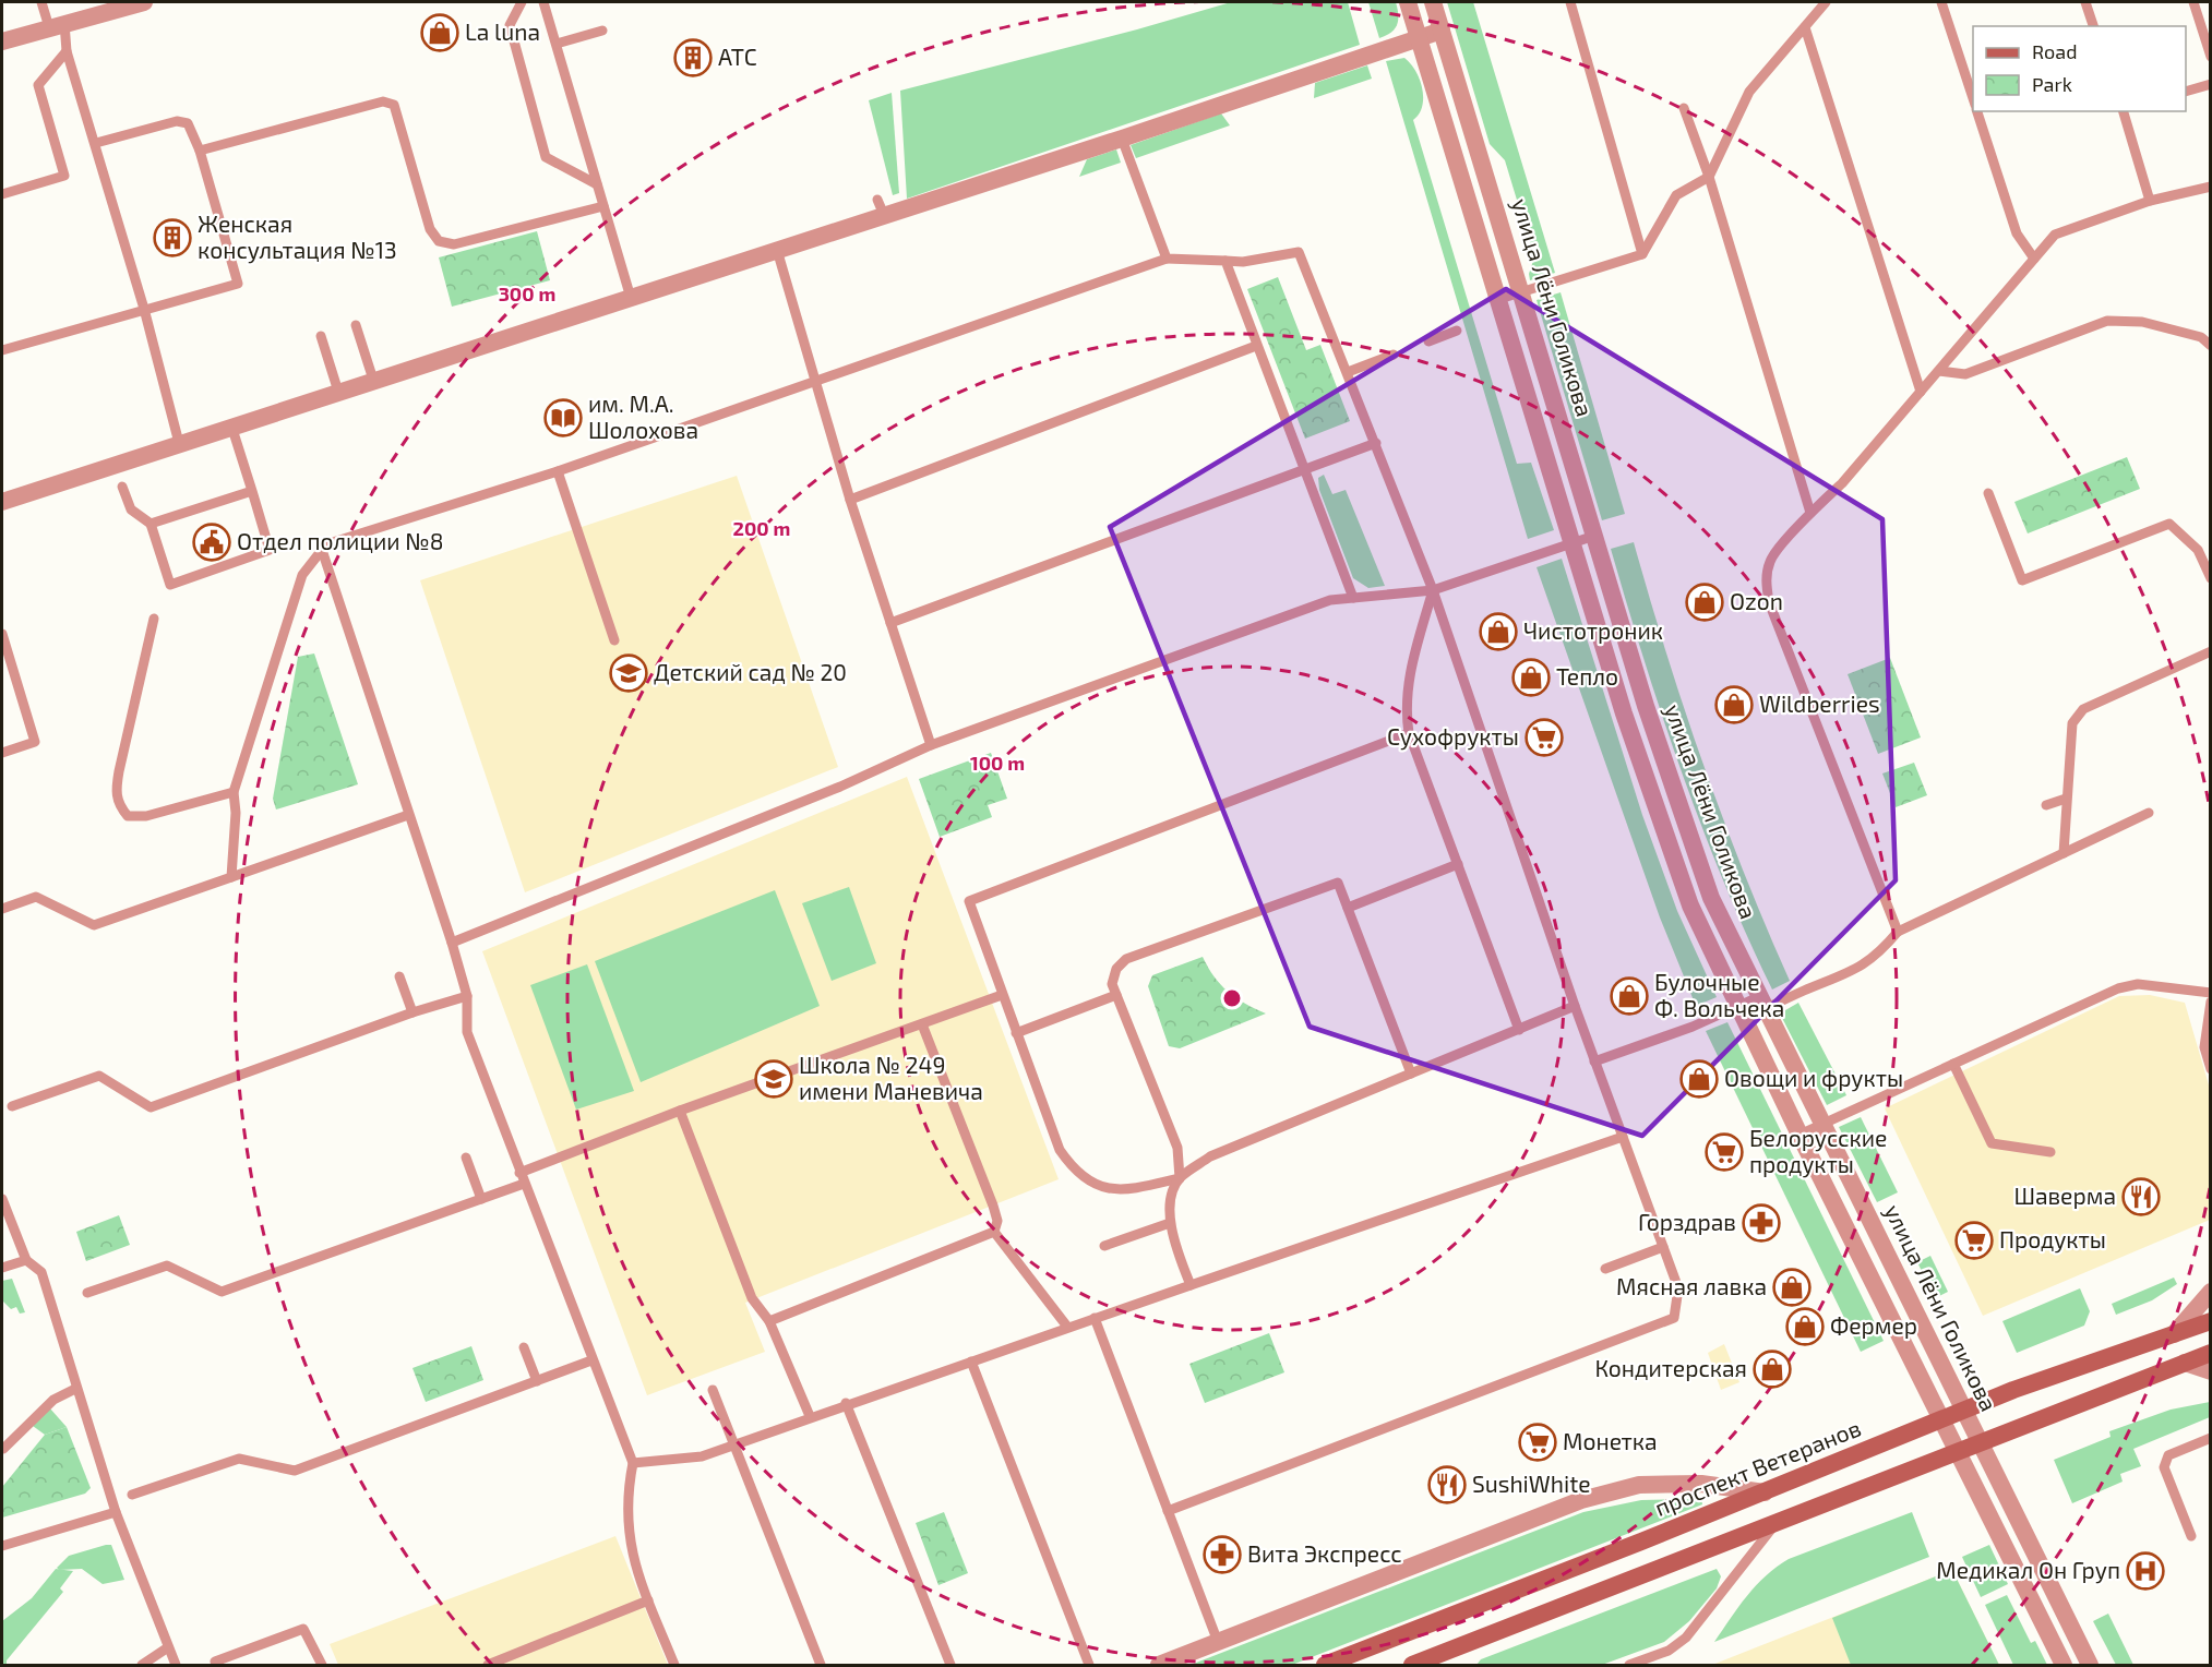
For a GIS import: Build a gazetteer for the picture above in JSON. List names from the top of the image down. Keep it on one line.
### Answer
{"streets":{"main road":["проспект Ветеранов"],"street":["улица Лёни Голикова"]},"crossings":[["улица Лёни Голикова","проспект Ветеранов"]],"places":{"shop":["La luna","Ozon","Чистотроник","Тепло","Wildberries","Булочные Ф. Вольчека","Овощи и фрукты","Мясная лавка","Фермер","Кондитерская"],"building":["АТС","Женская консультация №13"],"library":["им. М.А. Шолохова"],"public building":["Отдел полиции №8"],"school or university":["Детский сад № 20","Школа № 249 имени Маневича"],"supermarket":["Сухофрукты","Белорусские продукты","Продукты","Монетка"],"restaurant":["Шаверма","SushiWhite"],"pharmacy":["Горздрав","Вита Экспресс"],"hospital":["Медикал Он Груп"]},"legend":["Road","Park"],"rings":["300 m","200 m","100 m"]}
